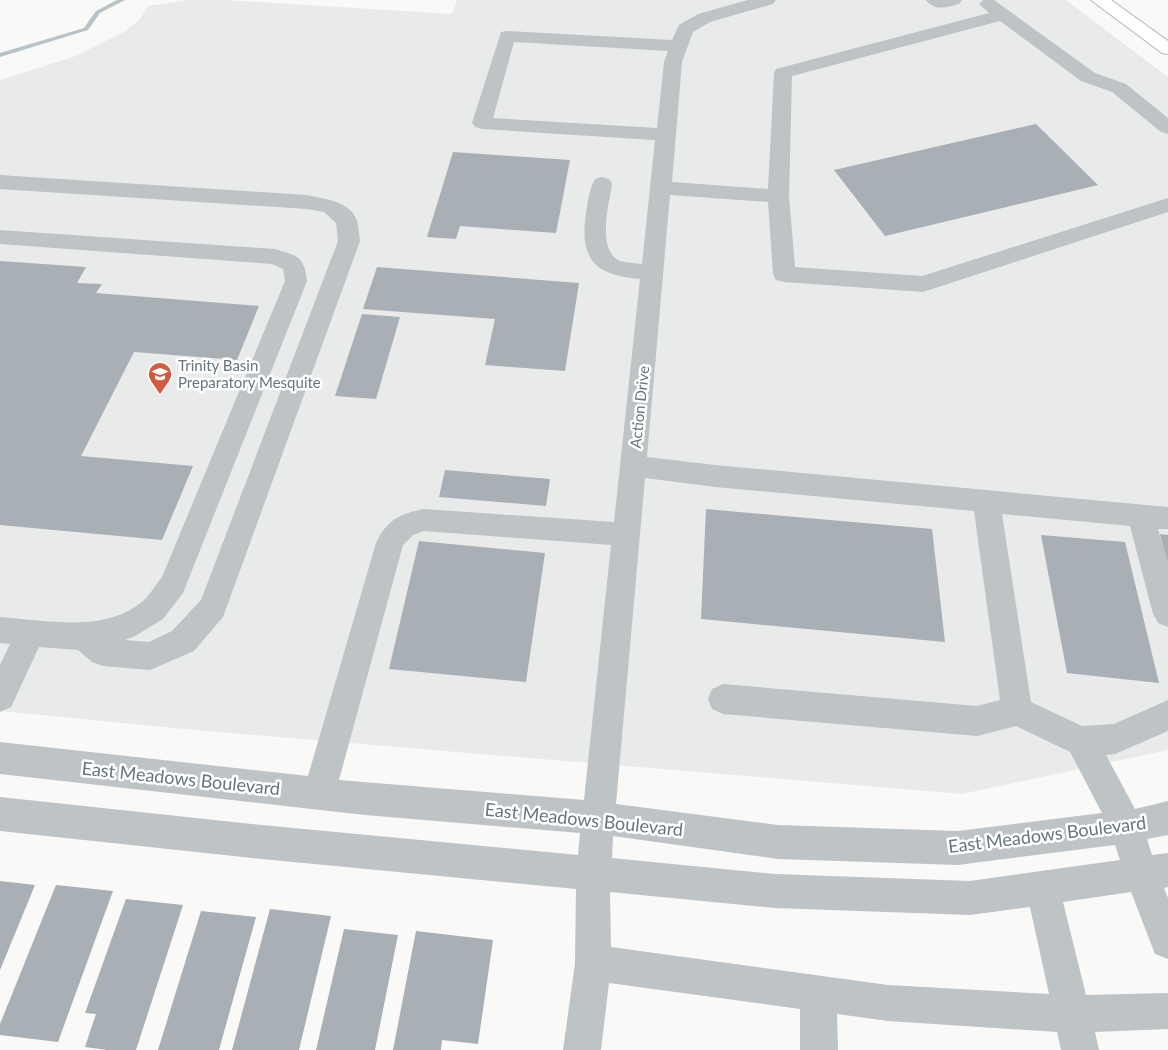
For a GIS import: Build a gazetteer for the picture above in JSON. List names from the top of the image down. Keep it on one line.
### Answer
{"streets":{"street":["Action Drive","East Meadows Boulevard"]},"crossings":[["Action Drive","East Meadows Boulevard"]],"places":{"school or university":["Trinity Basin Preparatory Mesquite"]}}
